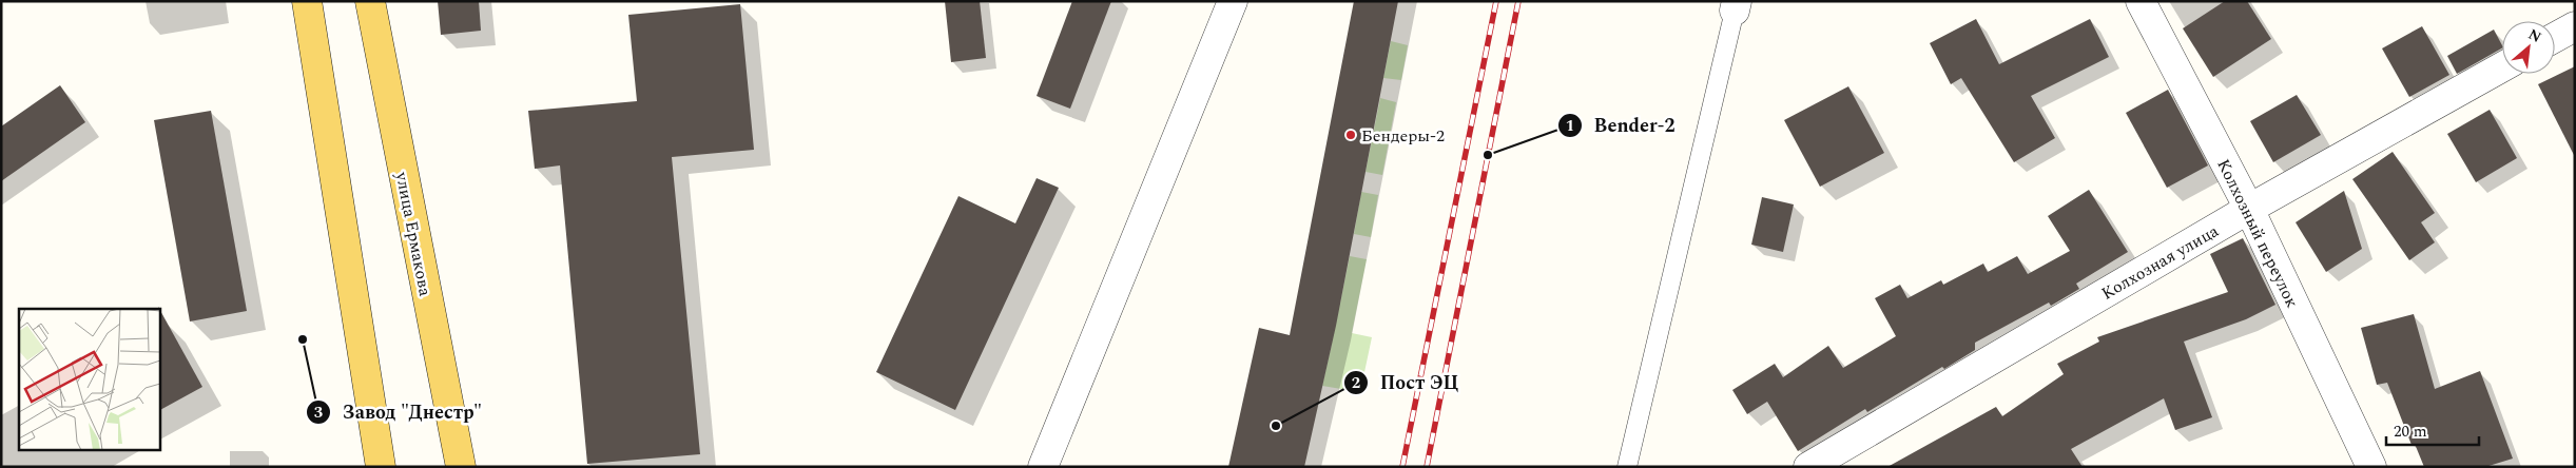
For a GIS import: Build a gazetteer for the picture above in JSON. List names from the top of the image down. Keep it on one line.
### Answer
{"streets":{"main road":["улица Ермакова"],"street":["Колхозный переулок","Колхозная улица"]},"crossings":[["Колхозный переулок","Колхозная улица"]],"places":["Бендеры-2","Bender-2","Завод \"Днестр\"","Пост ЭЦ"],"scale_bar":"20 m","north":"top right"}
